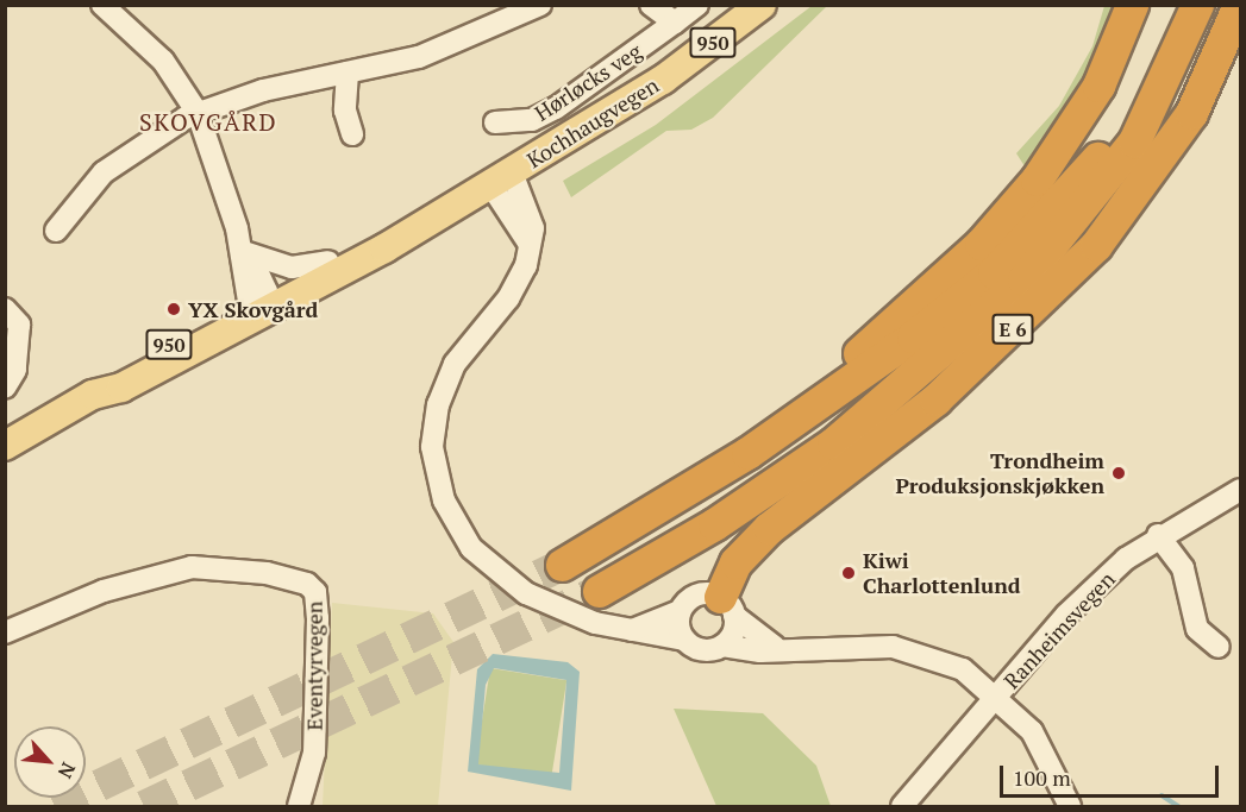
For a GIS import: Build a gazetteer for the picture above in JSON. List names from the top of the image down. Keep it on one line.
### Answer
{"streets":{"highway":["E 6"],"main road":["950","Kochhaugvegen"],"street":["Hørløcks veg","Ranheimsvegen","Eventyrvegen"]},"districts":["SKOVGÅRD"],"places":["YX Skovgård","Trondheim Produksjonskjøkken","Kiwi Charlottenlund"],"scale_bar":"100 m","north":"bottom right"}
